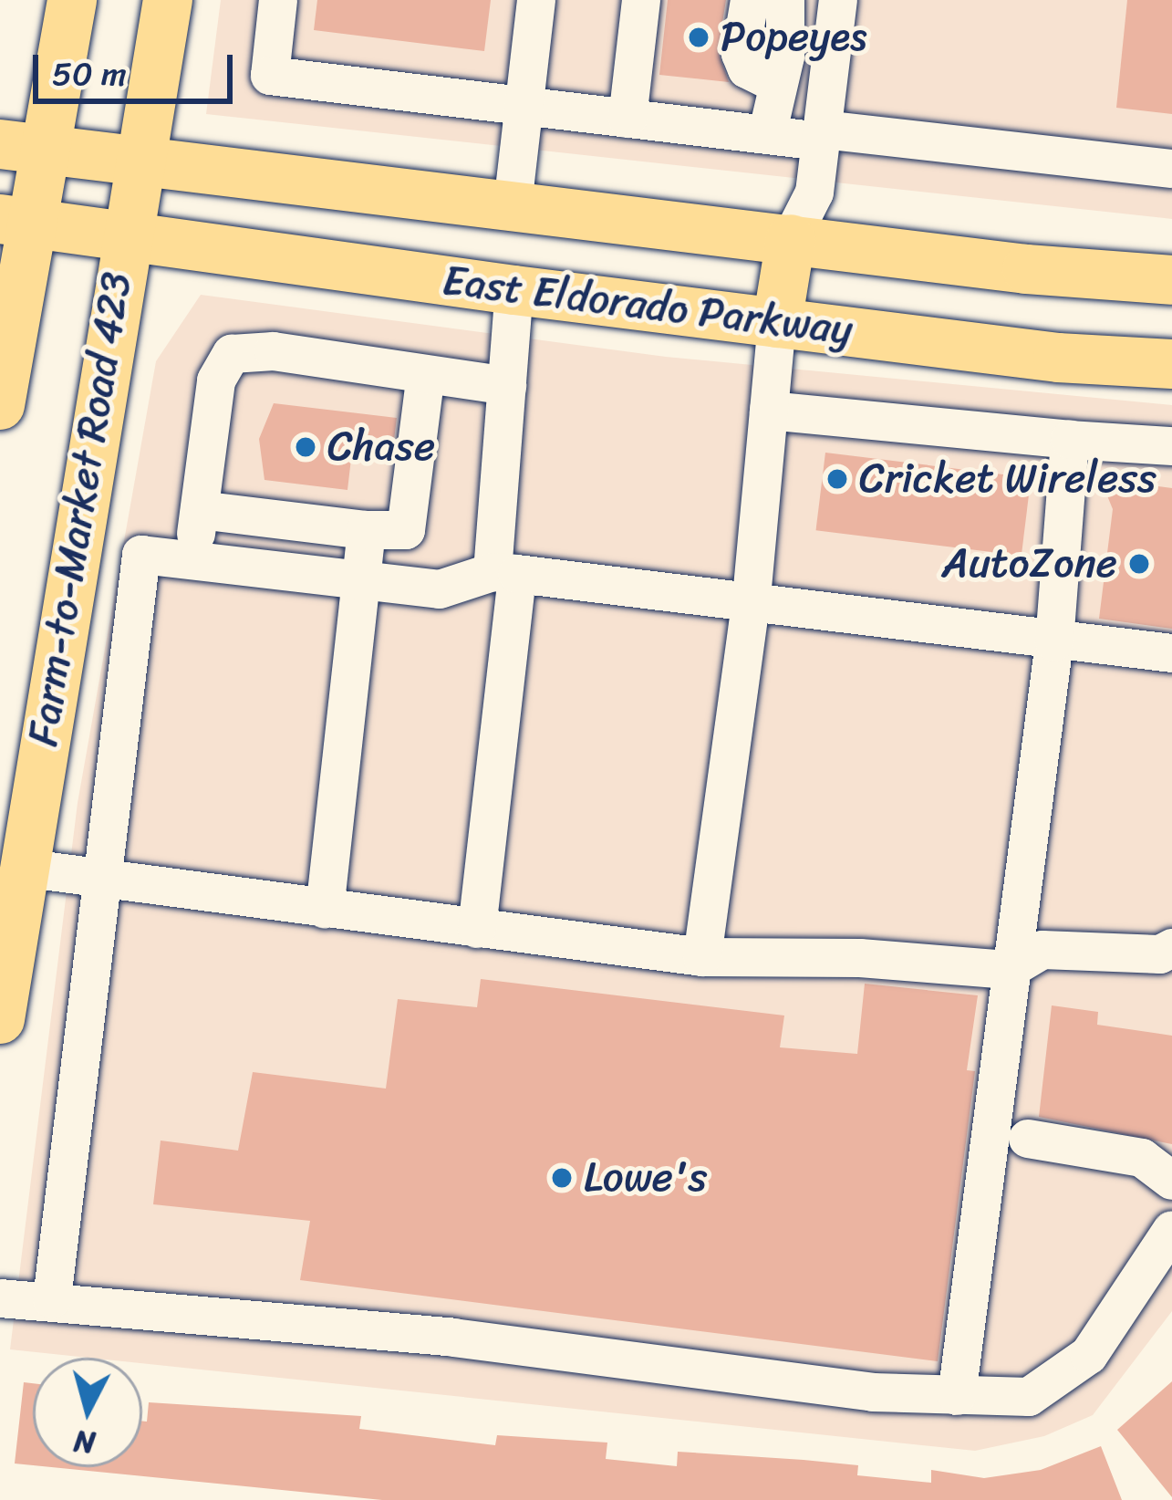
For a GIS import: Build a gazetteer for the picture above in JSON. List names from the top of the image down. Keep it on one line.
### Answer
{"streets":{"main road":["East Eldorado Parkway","Farm-to-Market Road 423"]},"crossings":[["East Eldorado Parkway","Farm-to-Market Road 423"]],"places":["Popeyes","Chase","Cricket Wireless","AutoZone","Lowe's"],"scale_bar":"50 m","north":"bottom"}
